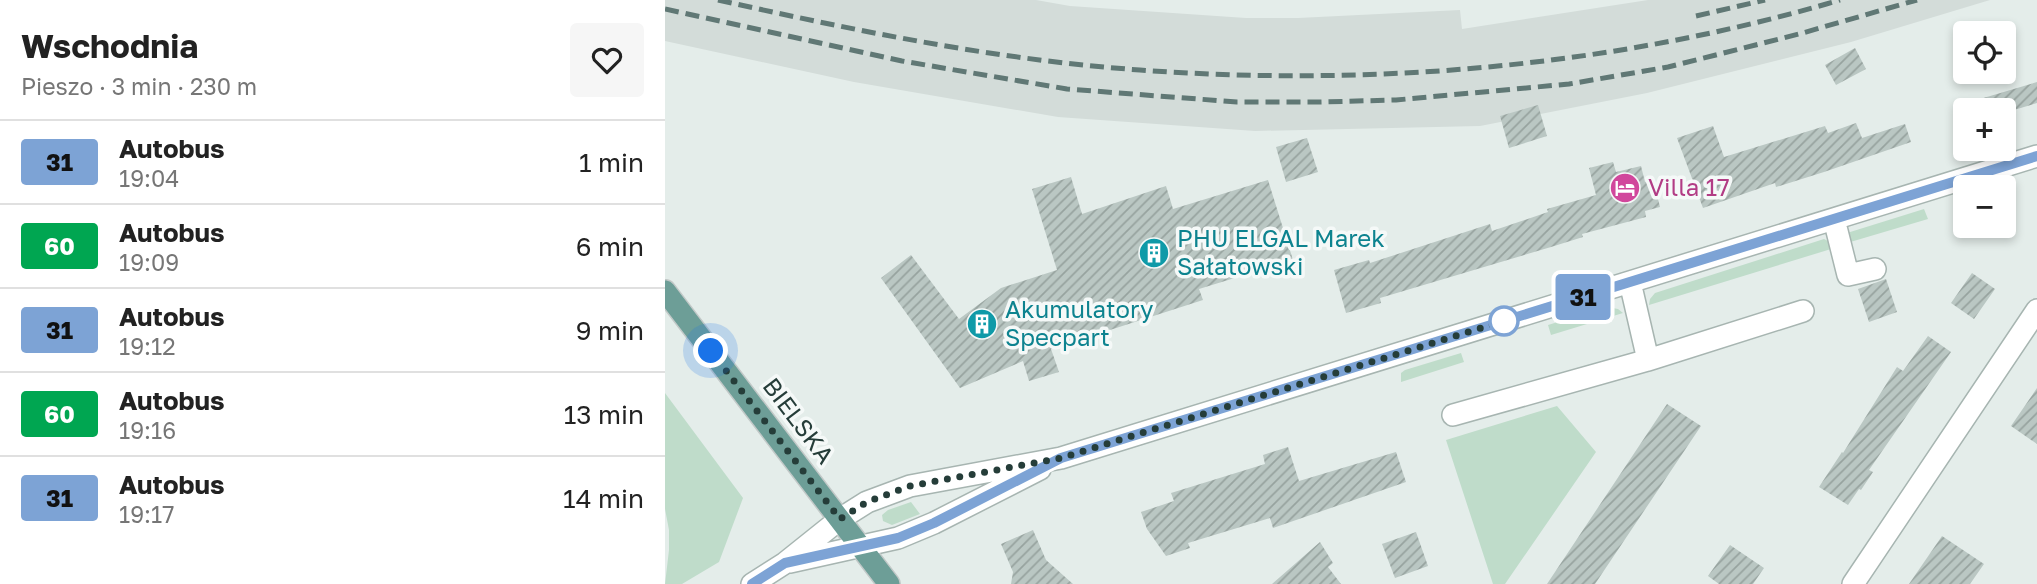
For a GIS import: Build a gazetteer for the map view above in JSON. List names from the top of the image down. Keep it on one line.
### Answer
{"streets":{"main road":["BIELSKA"]},"places":{"hotel":["Villa 17"],"building":["PHU ELGAL Marek Sałatowski","Akumulatory Specpart"]},"lines":["bus line 31"],"page":{"heading":["Wschodnia","Pieszo · 3 min · 230 m"],"on_map":"31","map_buttons":["+","−"],"list":[{"mark":"31","name":"Autobus","note":"19:04","value":"1 min"},{"mark":"60","name":"Autobus","note":"19:09","value":"6 min"},{"mark":"31","name":"Autobus","note":"19:12","value":"9 min"},{"mark":"60","name":"Autobus","note":"19:16","value":"13 min"},{"mark":"31","name":"Autobus","note":"19:17","value":"14 min"}]}}
